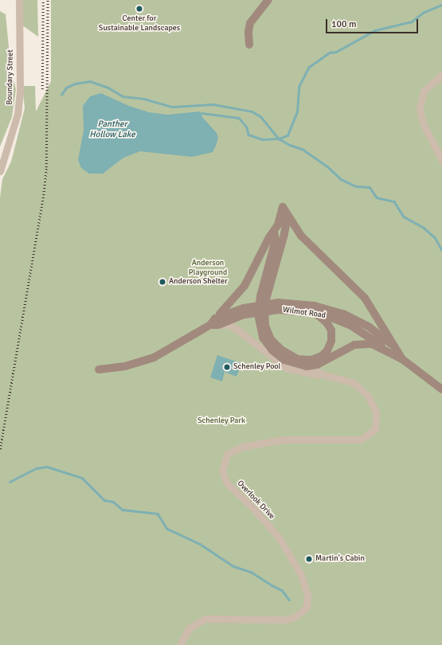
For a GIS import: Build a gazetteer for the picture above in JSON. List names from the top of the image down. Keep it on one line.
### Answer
{"streets":{"main road":["Wilmot Road"],"street":["Boundary Street","Overlook Drive"]},"crossings":[["Wilmot Road","Overlook Drive"]],"water":["Panther Hollow Lake"],"parks":["Anderson Playground","Schenley Park"],"places":["Center for Sustainable Landscapes","Anderson Shelter","Schenley Pool","Martin's Cabin"],"scale_bar":"100 m"}
